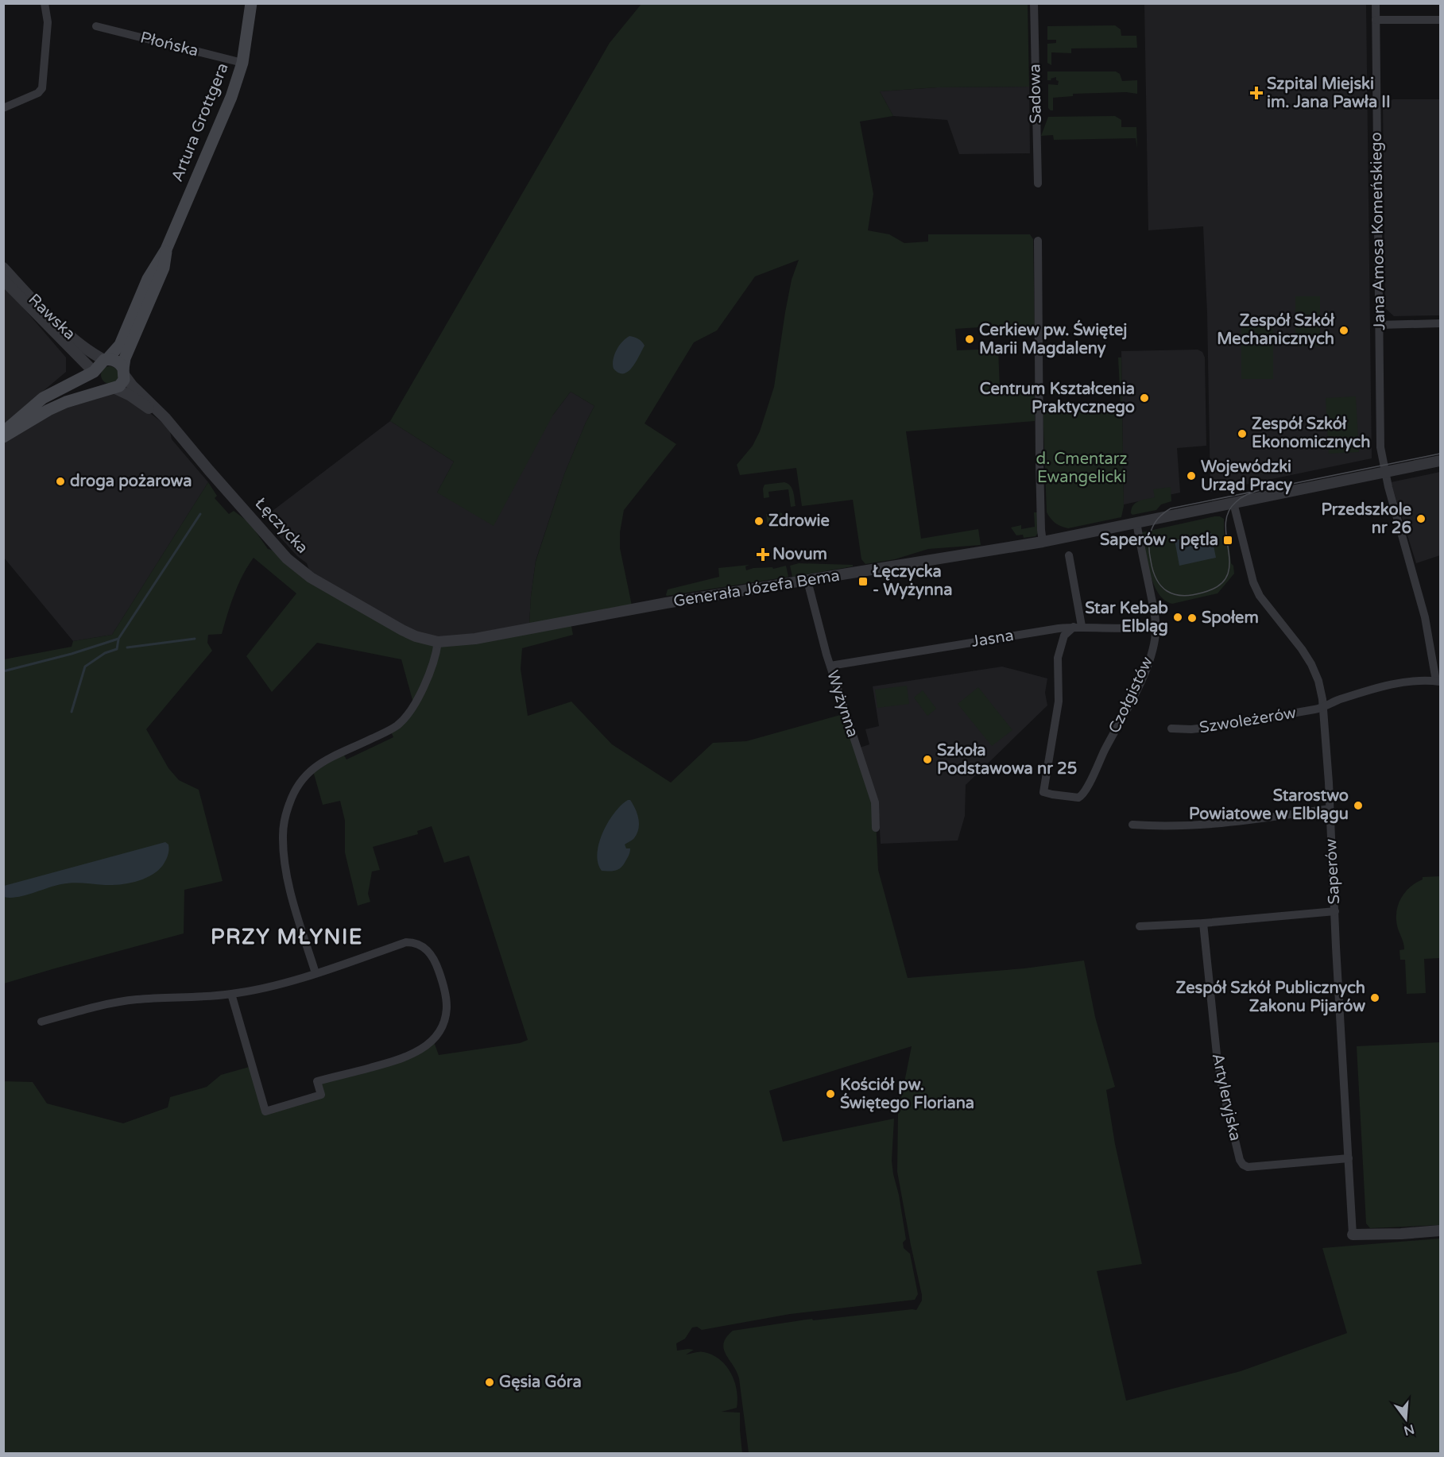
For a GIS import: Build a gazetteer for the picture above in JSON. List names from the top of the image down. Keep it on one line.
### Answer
{"streets":{"main road":["Artura Grottgera"],"street":["Płońska","Sadowa","Jana Amosa Komeńskiego","Rawska","Łęczycka","Generała Józefa Bema","Jasna","Czołgistów","Wyżynna","Szwoleżerów","Saperów","Artyleryjska"]},"crossings":[["Płońska","Artura Grottgera"],["Artura Grottgera","Rawska"],["Artura Grottgera","Łęczycka"],["Jana Amosa Komeńskiego","Generała Józefa Bema"],["Jana Amosa Komeńskiego","Szwoleżerów"],["Rawska","Łęczycka"],["Łęczycka","Generała Józefa Bema"],["Generała Józefa Bema","Czołgistów"],["Generała Józefa Bema","Wyżynna"],["Generała Józefa Bema","Saperów"],["Jasna","Czołgistów"],["Jasna","Wyżynna"],["Szwoleżerów","Saperów"],["Saperów","Artyleryjska"]],"districts":["PRZY MŁYNIE"],"parks":["d. Cmentarz Ewangelicki"],"places":{"health":["Szpital Miejski im. Jana Pawła II","Novum"],"other":["Zespół Szkół Mechanicznych","Cerkiew pw. Świętej Marii Magdaleny","Centrum Kształcenia Praktycznego","Zespół Szkół Ekonomicznych","Wojewódzki Urząd Pracy","droga pożarowa","Przedszkole nr 26","Zdrowie","Star Kebab Elbląg","Społem","Szkoła Podstawowa nr 25","Starostwo Powiatowe w Elblągu","Zespół Szkół Publicznych Zakonu Pijarów","Kościół pw. Świętego Floriana","Gęsia Góra"],"transit":["Saperów - pętla","Łęczycka - Wyżynna"]},"north":"bottom"}
